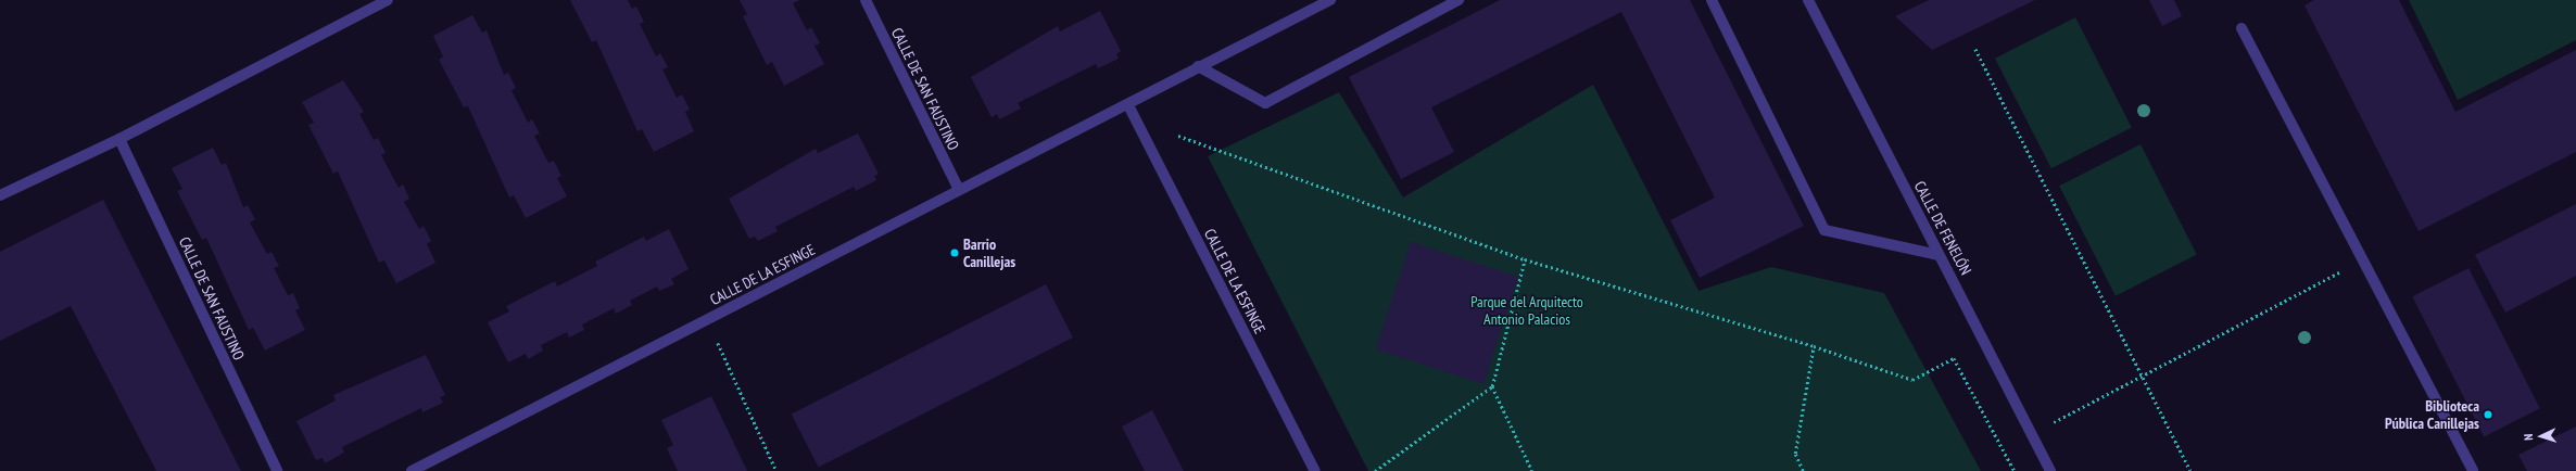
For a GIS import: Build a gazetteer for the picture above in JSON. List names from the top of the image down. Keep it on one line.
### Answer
{"streets":{"street":["CALLE DE SAN FAUSTINO","CALLE DE FENELÓN","CALLE DE LA ESFINGE"]},"crossings":[["CALLE DE SAN FAUSTINO","CALLE DE LA ESFINGE"]],"parks":["Parque del Arquitecto Antonio Palacios"],"places":["Barrio Canillejas","Biblioteca Pública Canillejas"],"north":"left"}
